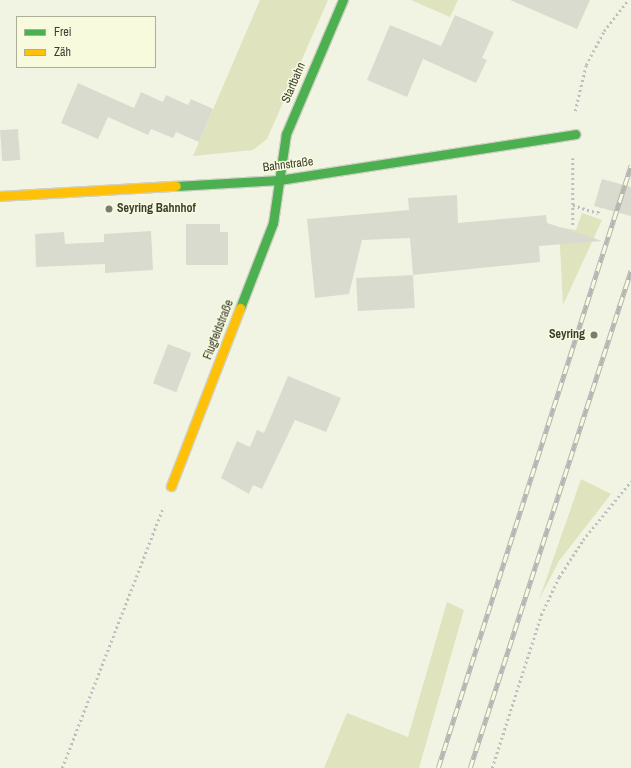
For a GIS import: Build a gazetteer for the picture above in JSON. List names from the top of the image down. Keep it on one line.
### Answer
{"streets":{"street":["Startbahn","Bahnstraße","Flugfeldstraße"]},"crossings":[["Startbahn","Bahnstraße"],["Startbahn","Flugfeldstraße"],["Bahnstraße","Flugfeldstraße"]],"places":["Seyring Bahnhof","Seyring"],"legend":["Frei","Zäh"]}
